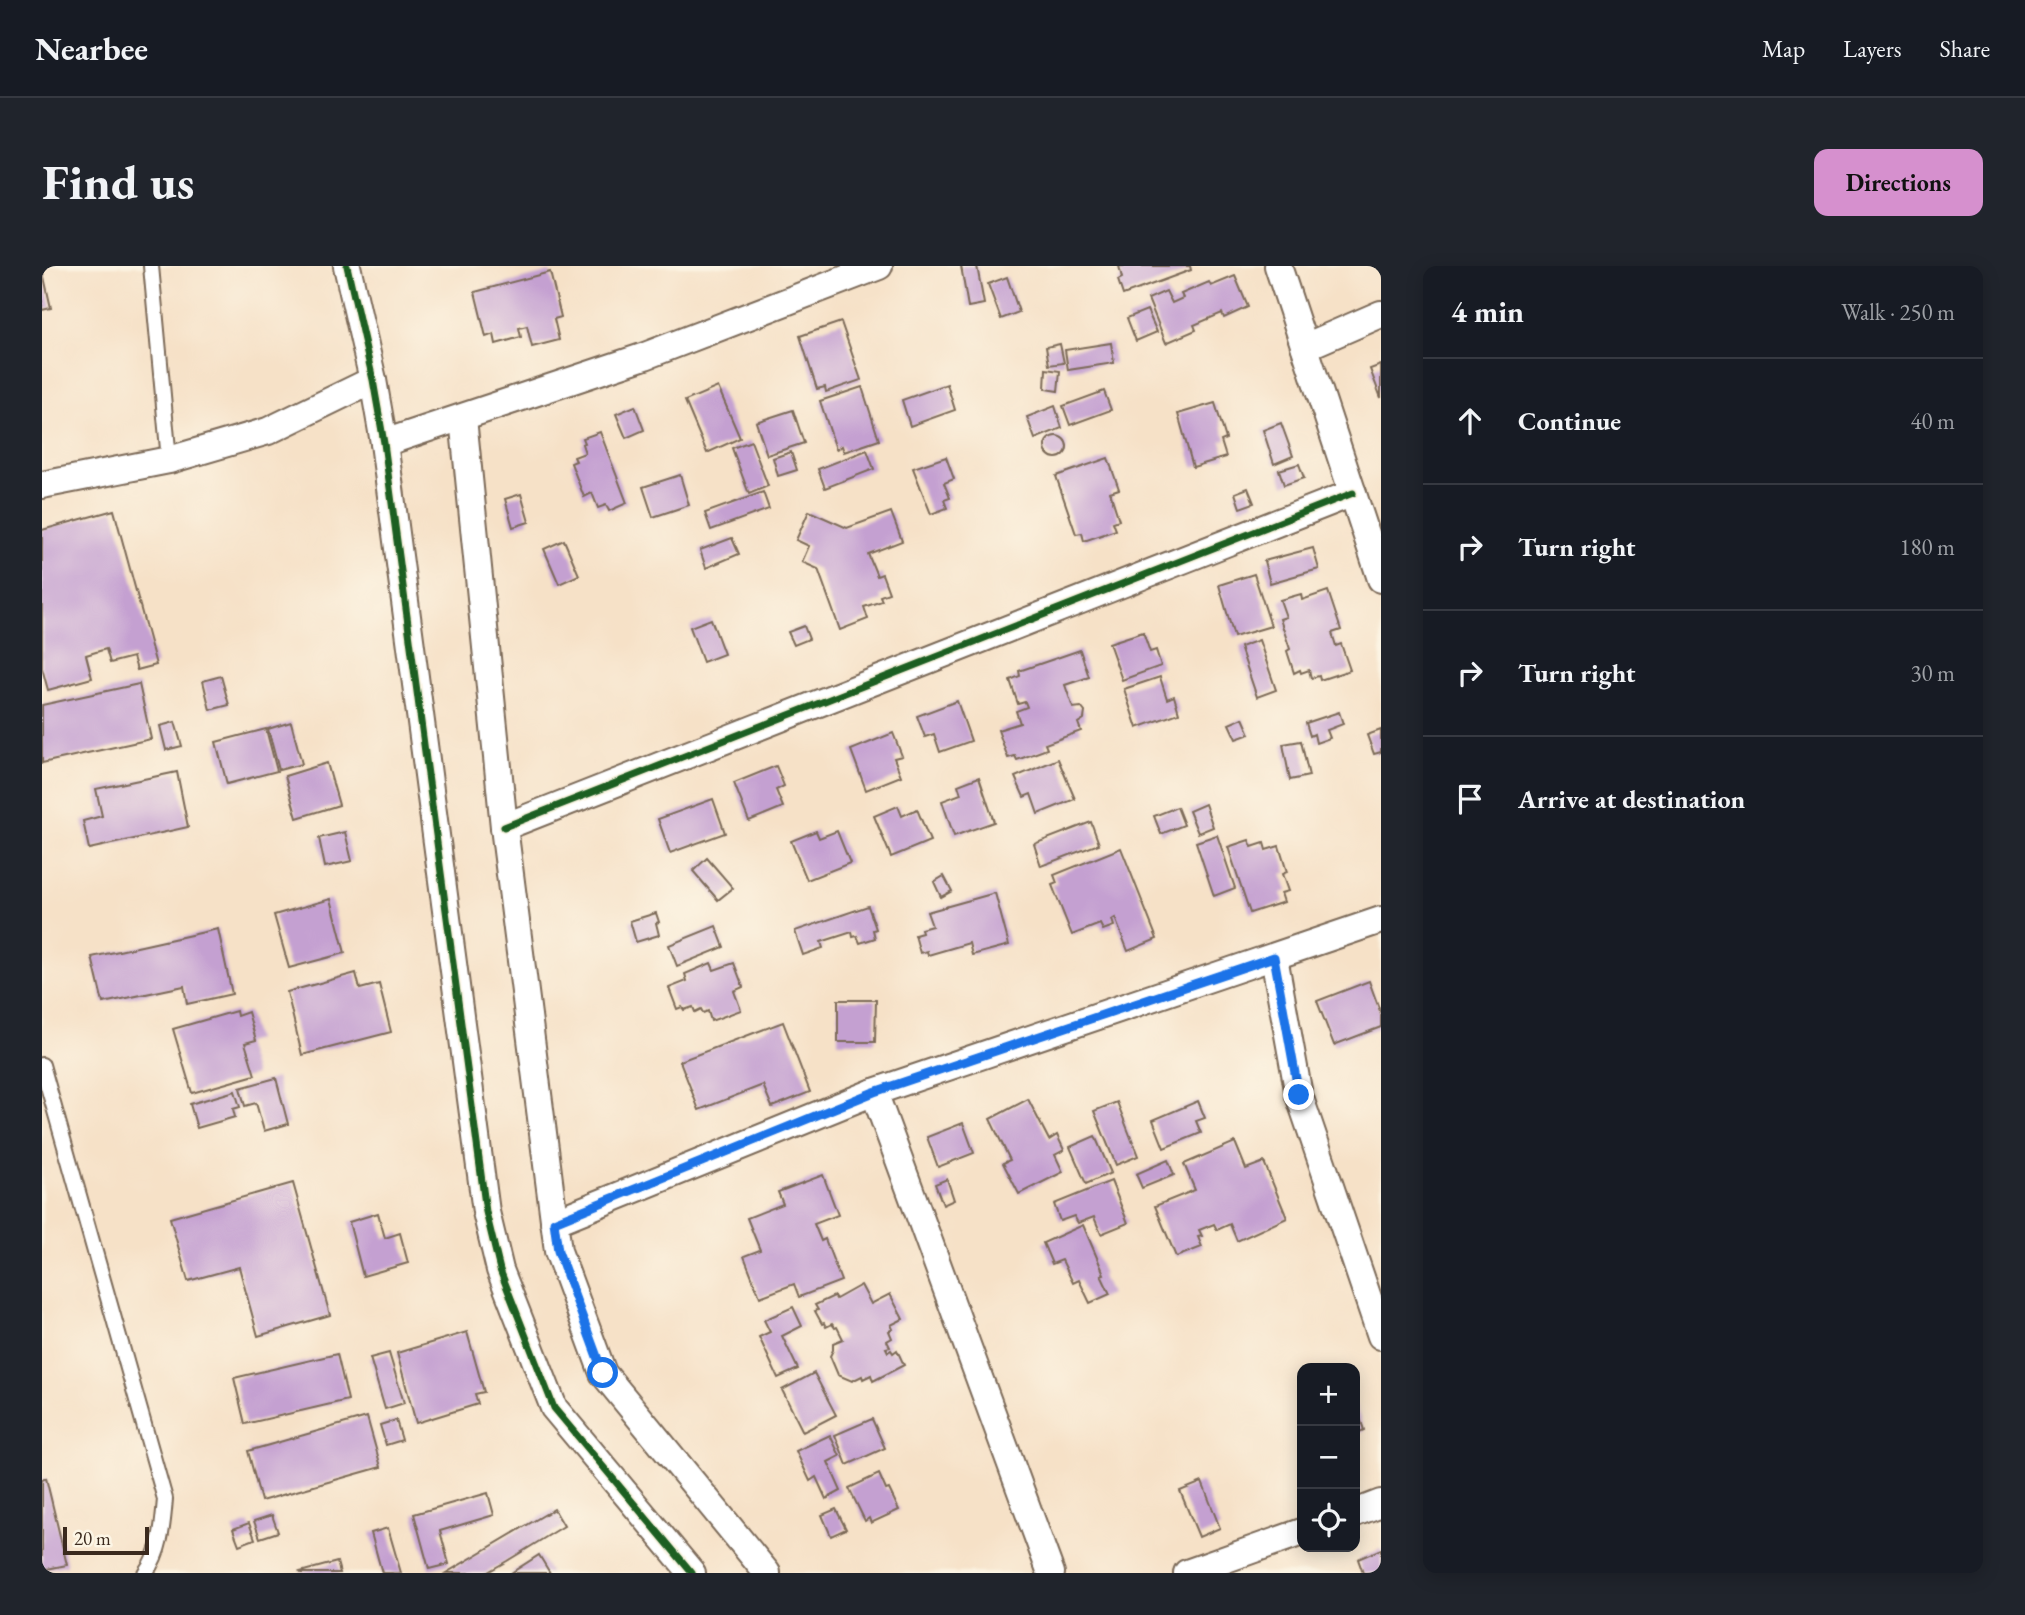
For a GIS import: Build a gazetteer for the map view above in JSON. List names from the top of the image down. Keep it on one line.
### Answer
{"scale_bar":"20 m","page":{"header":"Nearbee","nav":["Map","Layers","Share"],"buttons":"Directions","title":"Find us","heading":["4 min","Walk · 250 m"],"list":[["Continue","40 m"],["Turn right","180 m"],["Turn right","30 m"],"Arrive at destination"],"map_buttons":["+","−"],"scale":"20 m"}}
